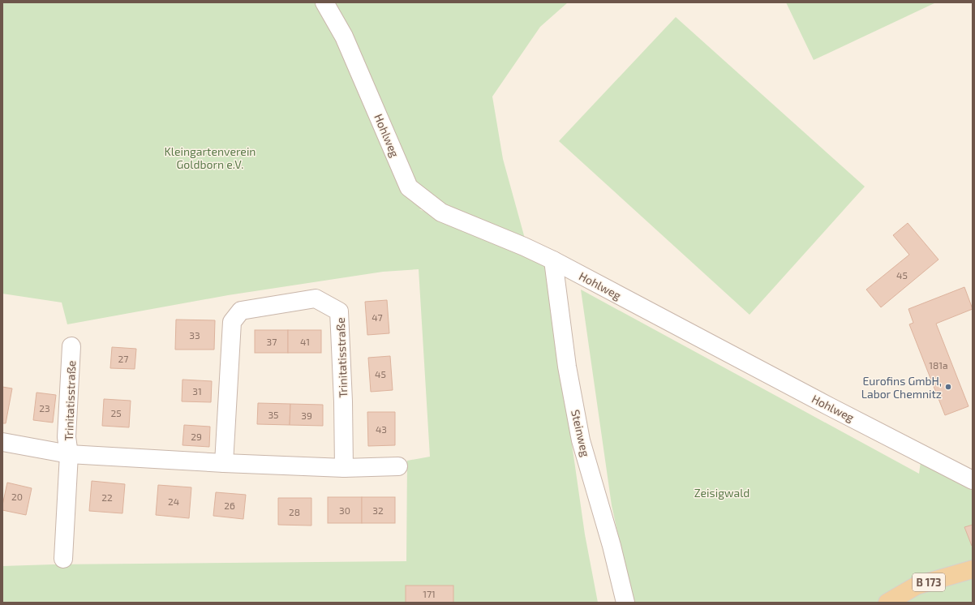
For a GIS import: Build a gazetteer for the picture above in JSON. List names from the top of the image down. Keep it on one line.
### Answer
{"streets":{"main road":["B 173"],"street":["Hohlweg","Trinitatisstraße","Steinweg"]},"crossings":[["Hohlweg","Steinweg"]],"parks":["Kleingartenverein Goldborn e.V.","Zeisigwald"],"places":["Eurofins GmbH, Labor Chemnitz"],"house_numbers":["45","47","33","37","41","27","181a","45","31","23","25","35","39","43","29","20","22","24","26","30","32","28","171"]}
